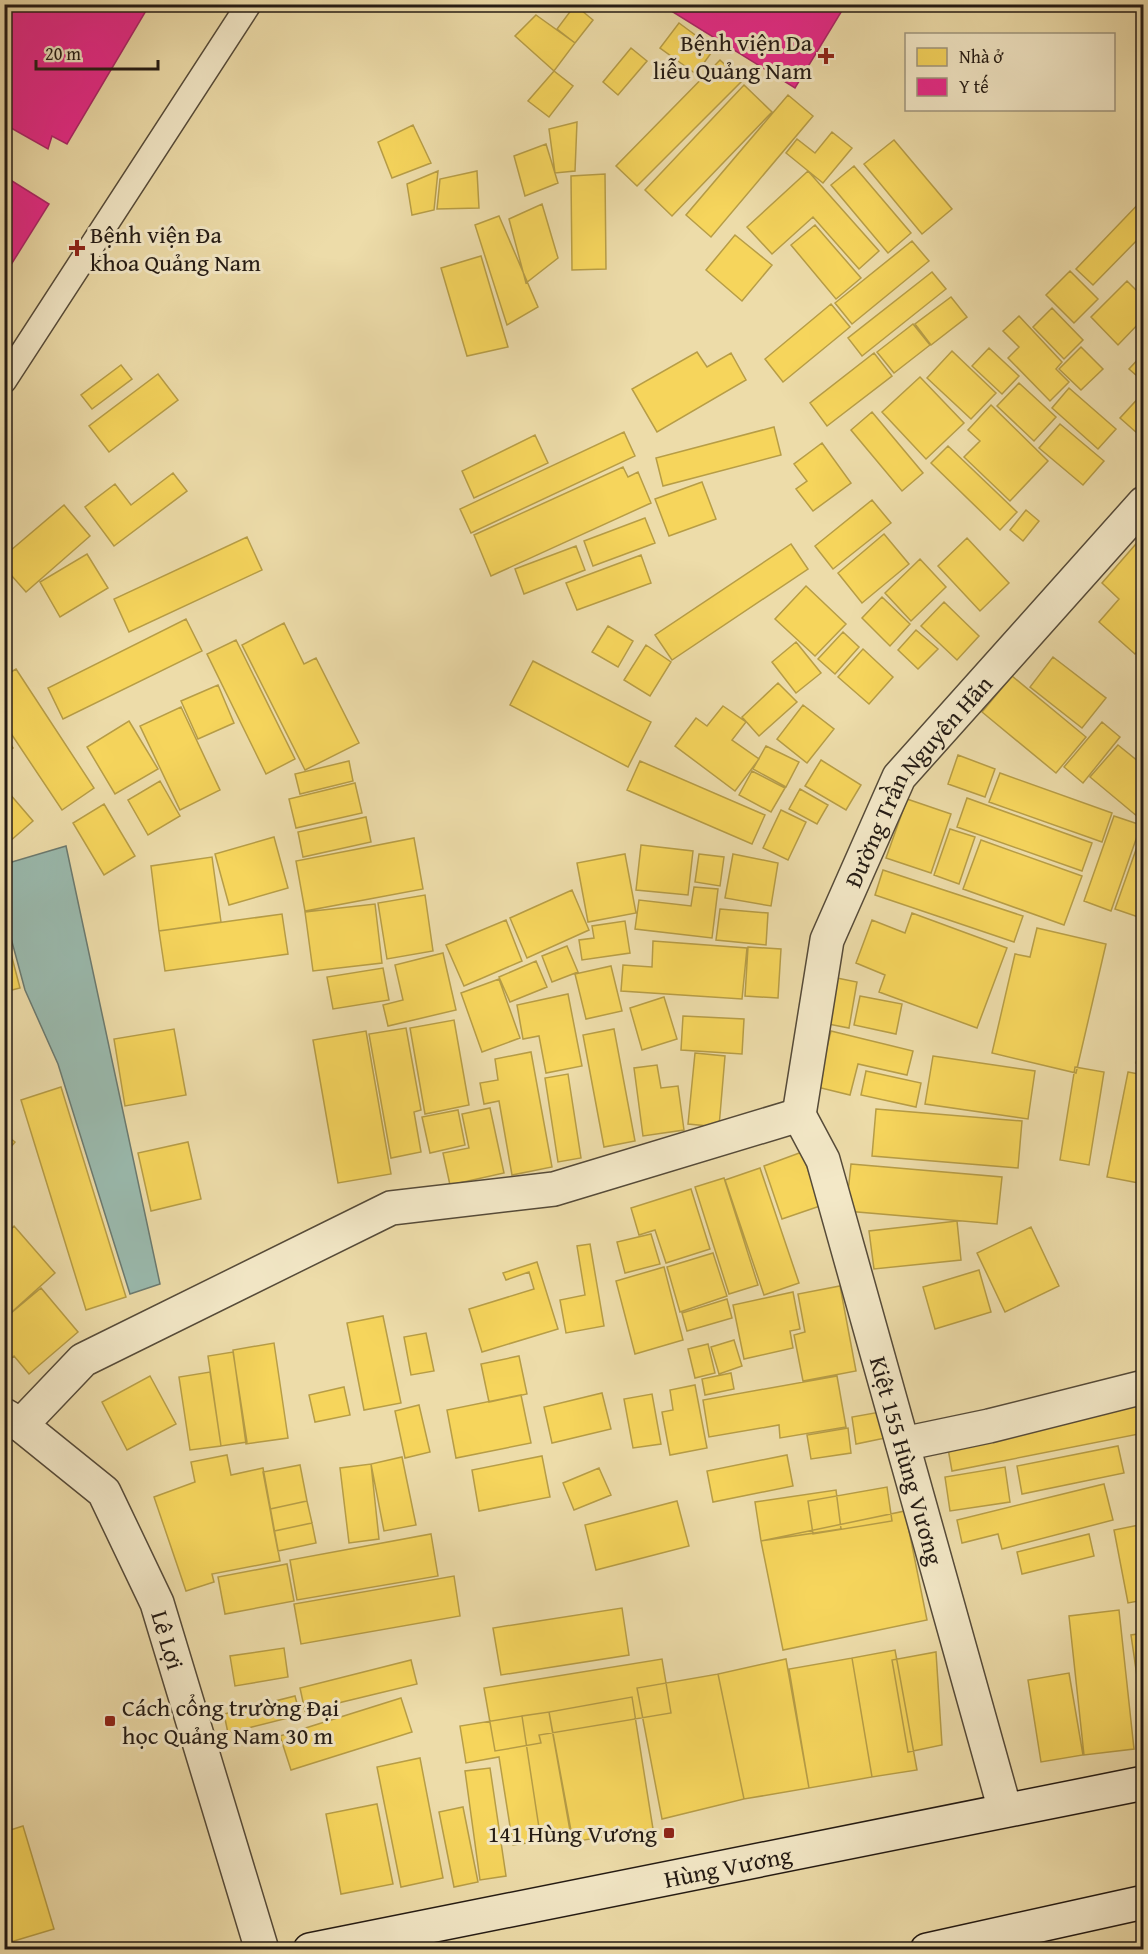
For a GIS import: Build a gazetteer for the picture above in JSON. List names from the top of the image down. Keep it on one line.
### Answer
{"streets":{"street":["Đường Trần Nguyên Hãn","Kiệt 155 Hùng Vương","Lê Lợi","Hùng Vương"]},"crossings":[["Đường Trần Nguyên Hãn","Kiệt 155 Hùng Vương"],["Kiệt 155 Hùng Vương","Hùng Vương"]],"places":{"health":["Bệnh viện Da liễu Quảng Nam","Bệnh viện Đa khoa Quảng Nam"],"transit":["Cách cổng trường Đại học Quảng Nam 30 m","141 Hùng Vương"]},"legend":["Nhà ở","Y tế"],"scale_bar":"20 m"}
